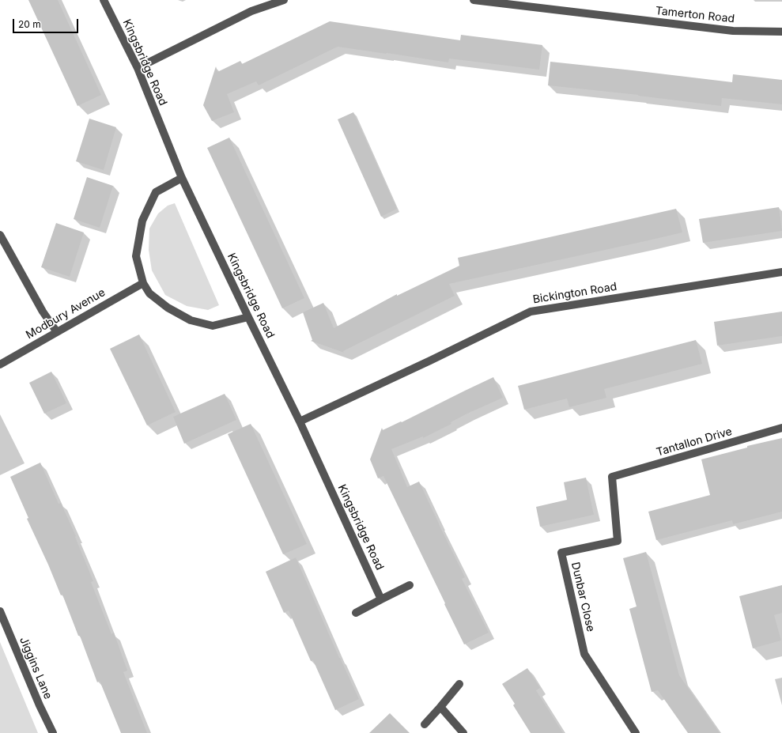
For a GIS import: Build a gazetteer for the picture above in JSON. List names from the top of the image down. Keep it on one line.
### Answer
{"streets":{"street":["Tamerton Road","Kingsbridge Road","Bickington Road","Modbury Avenue","Tantallon Drive","Dunbar Close","Jiggins Lane"]},"crossings":[["Kingsbridge Road","Bickington Road"],["Tantallon Drive","Dunbar Close"]],"scale_bar":"20 m"}
